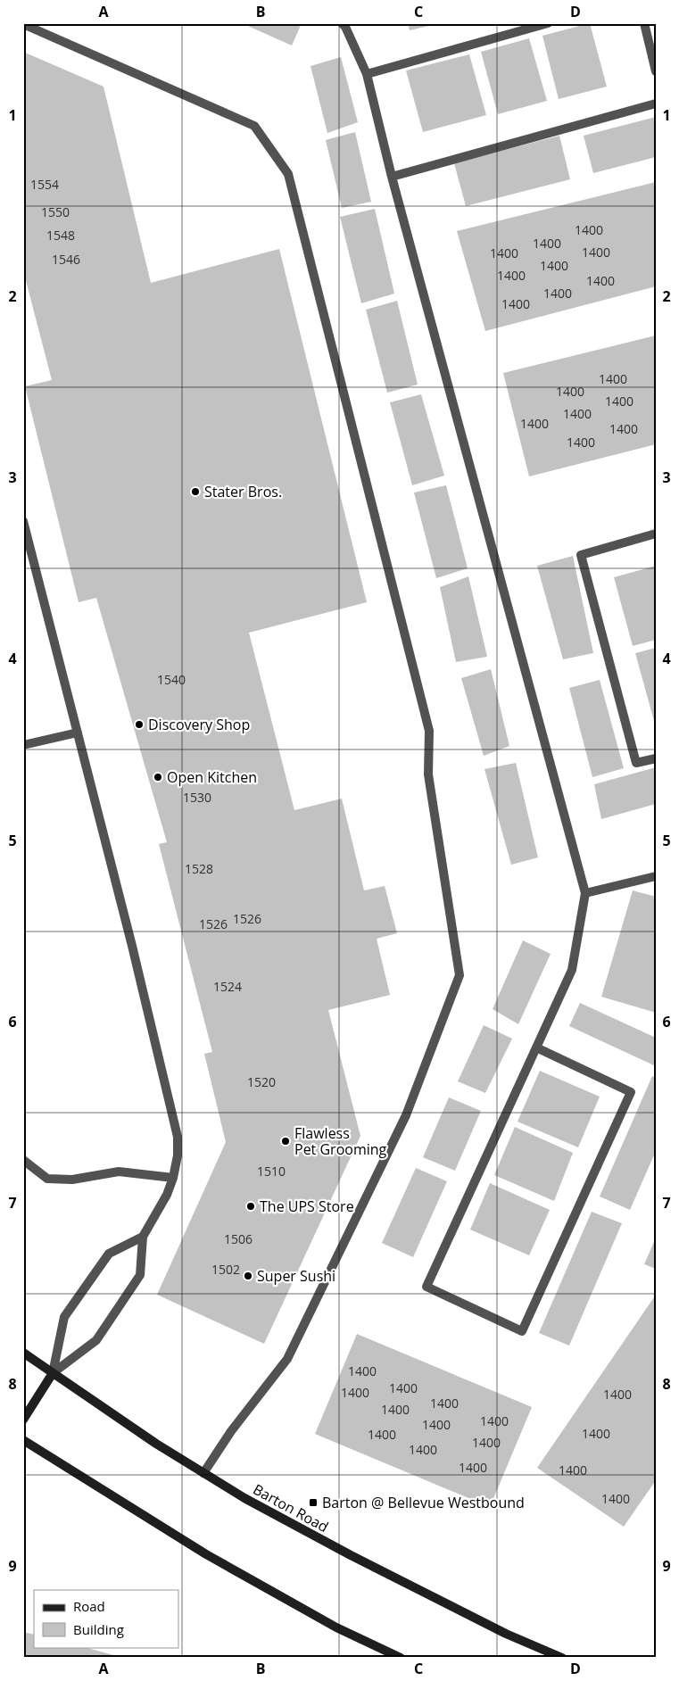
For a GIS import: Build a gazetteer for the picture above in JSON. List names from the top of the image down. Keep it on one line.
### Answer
{"streets":{"main road":["Barton Road"]},"places":{"other":["Stater Bros.","Discovery Shop","Open Kitchen","Flawless Pet Grooming","The UPS Store","Super Sushi"],"transit":["Barton @ Bellevue Westbound"]},"house_numbers":["1554","1550","1400","1548","1400","1400","1400","1546","1400","1400","1400","1400","1400","1400","1400","1400","1400","1400","1400","1400","1540","1530","1528","1526","1526","1524","1520","1510","1506","1502","1400","1400","1400","1400","1400","1400","1400","1400","1400","1400","1400","1400","1400","1400","1400"],"legend":["Road","Building"],"grid":{"columns":["A","B","C","D"],"rows":["1","2","3","4","5","6","7","8","9"]}}
